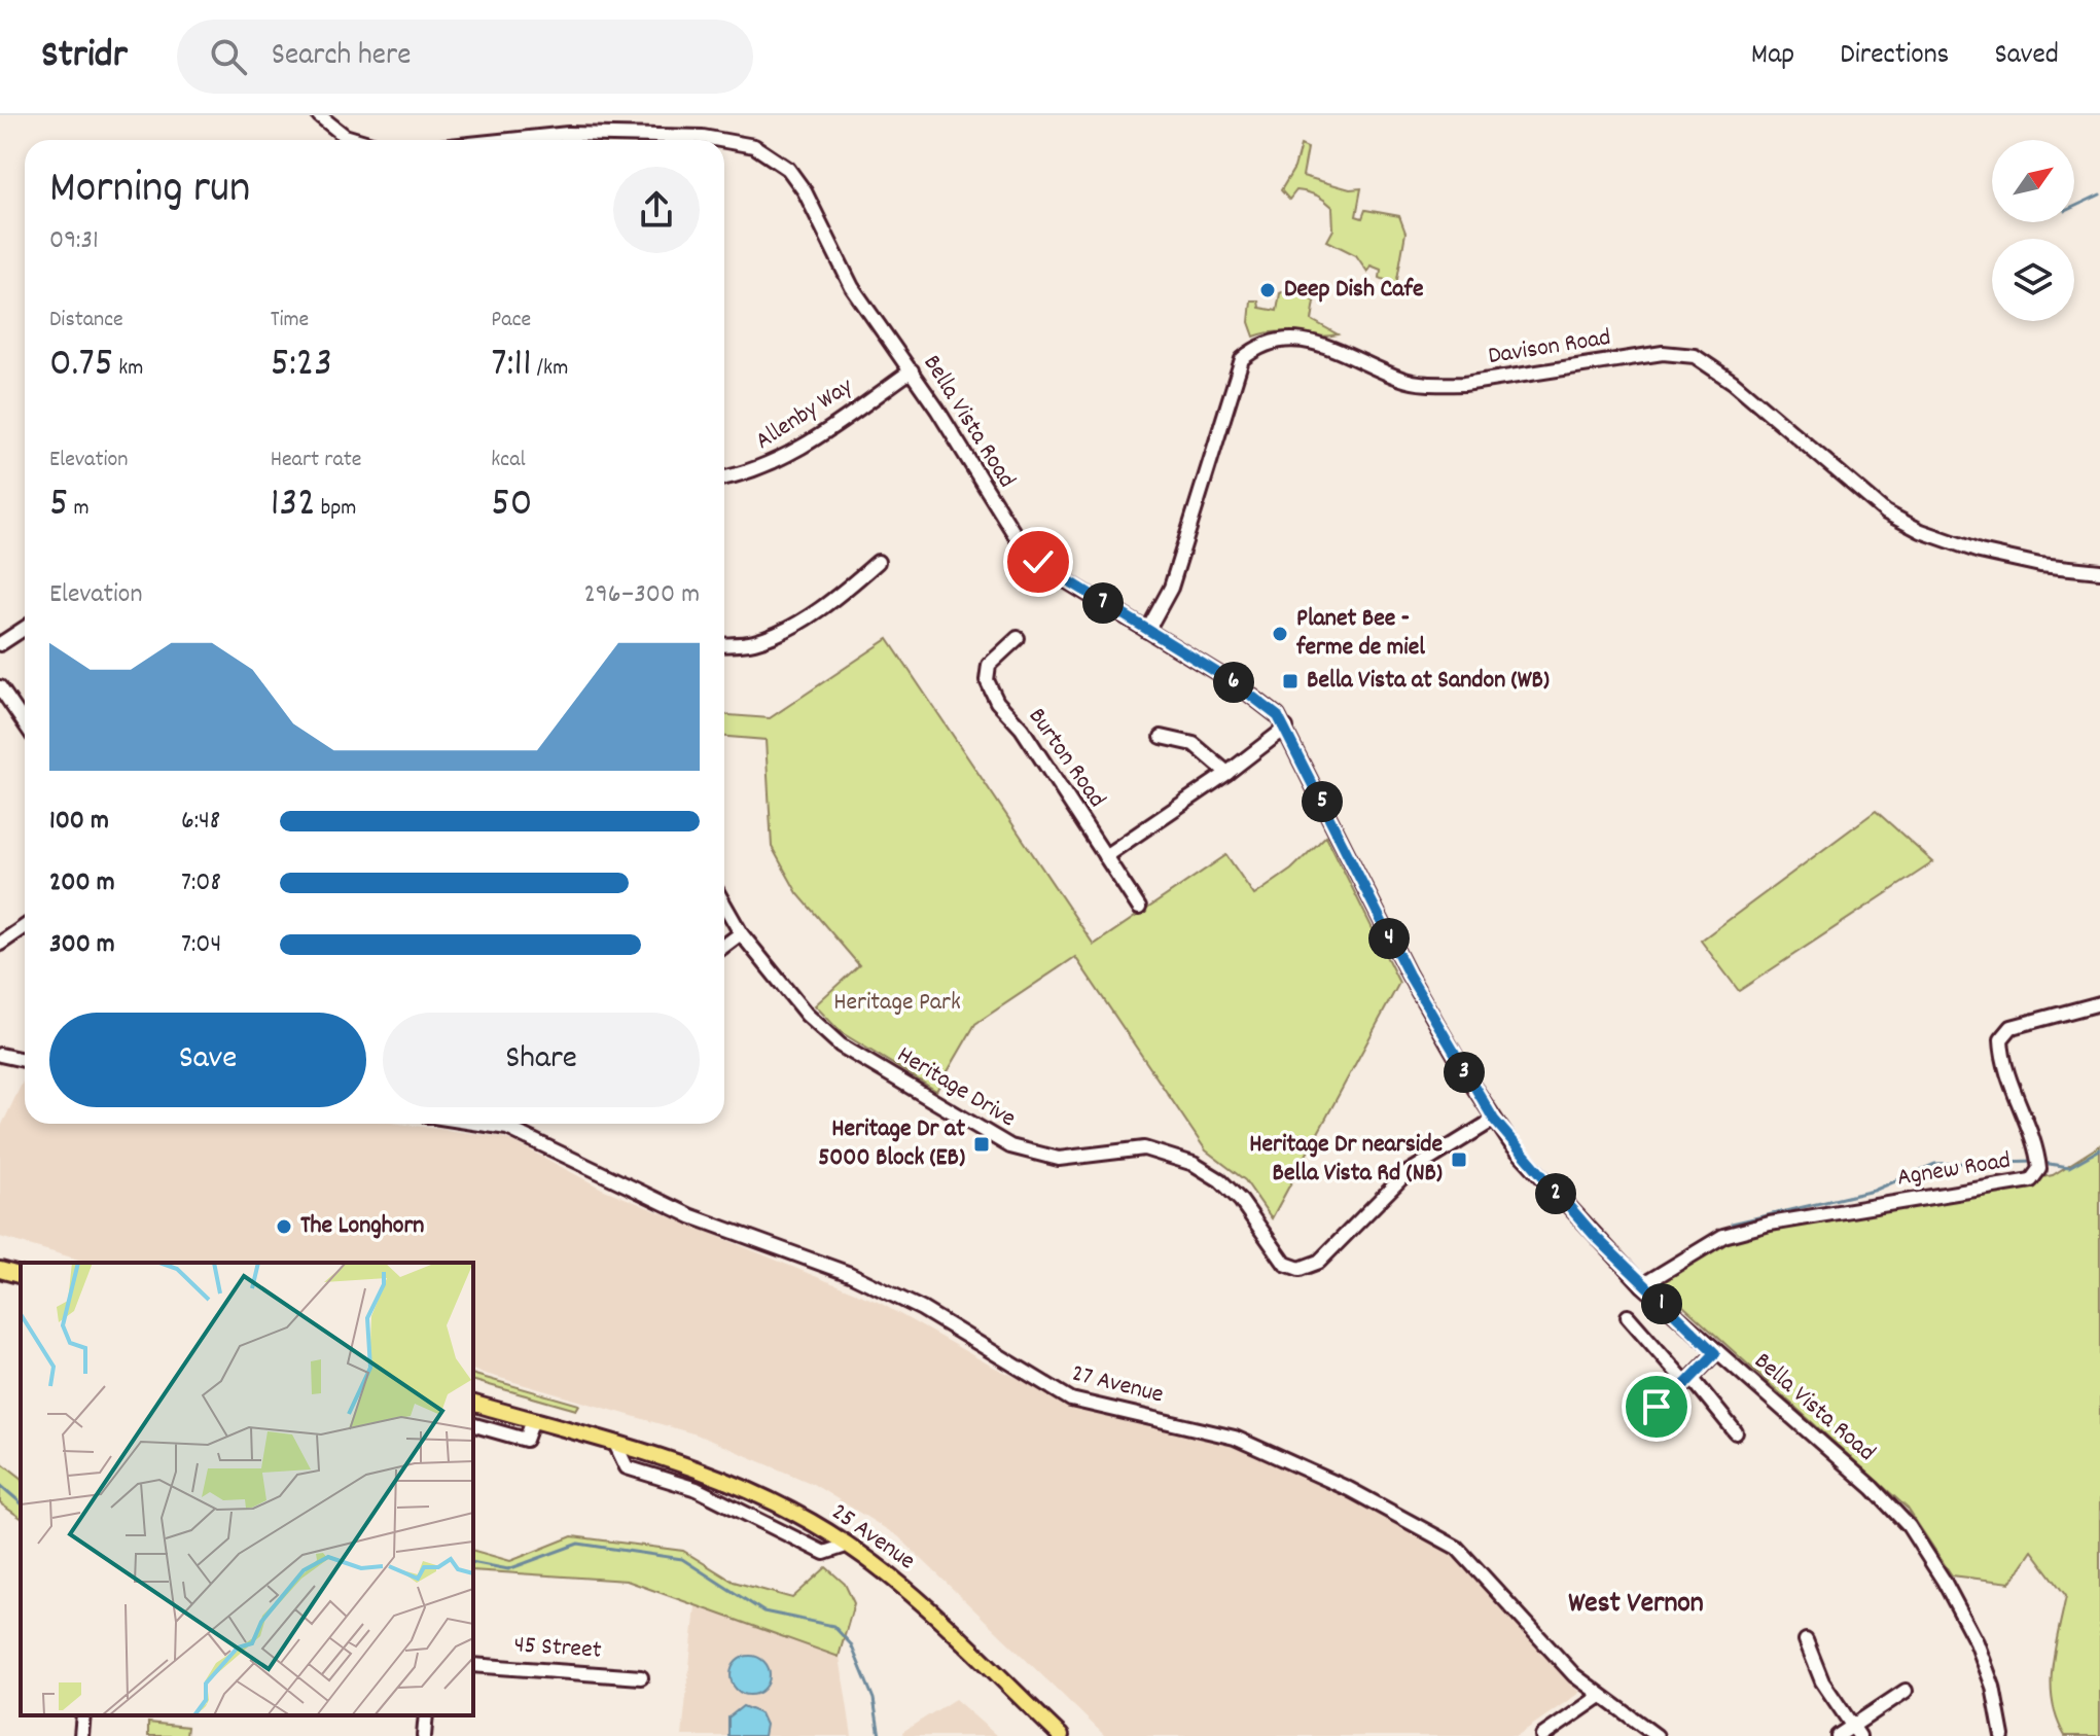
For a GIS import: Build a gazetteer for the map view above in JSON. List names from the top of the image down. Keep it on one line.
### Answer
{"streets":{"main road":["25 Avenue"],"street":["Davison Road","Allenby Way","Bella Vista Road","Burton Road","Heritage Drive","Agnew Road","27 Avenue","45 Street"]},"crossings":[["Davison Road","Bella Vista Road"],["Allenby Way","Bella Vista Road"],["Bella Vista Road","Heritage Drive"],["Bella Vista Road","Agnew Road"]],"districts":["West Vernon"],"parks":["Heritage Park"],"places":{"other":["Deep Dish Cafe","Planet Bee - ferme de miel","The Longhorn"],"transit":["Bella Vista at Sandon (WB)","Heritage Dr at 5000 Block (EB)","Heritage Dr nearside Bella Vista Rd (NB)"]},"north":"top right","page":{"header":"Stridr","search":"Search here","nav":["Map","Directions","Saved"],"heading":["Morning run","09:31"],"stats":[["Distance","0.75 km"],["Time","5:23"],["Pace","7:11 /km"],["Elevation","5 m"],["Heart rate","132 bpm"],["kcal","50"]],"chart":["Elevation","296–300 m"],"pins":["7","6","5","4","3","2","1"],"list":[{"name":"100 m","note":"6:48"},{"name":"200 m","note":"7:08"},{"name":"300 m","note":"7:04"}],"buttons":["Save","Share"]}}
